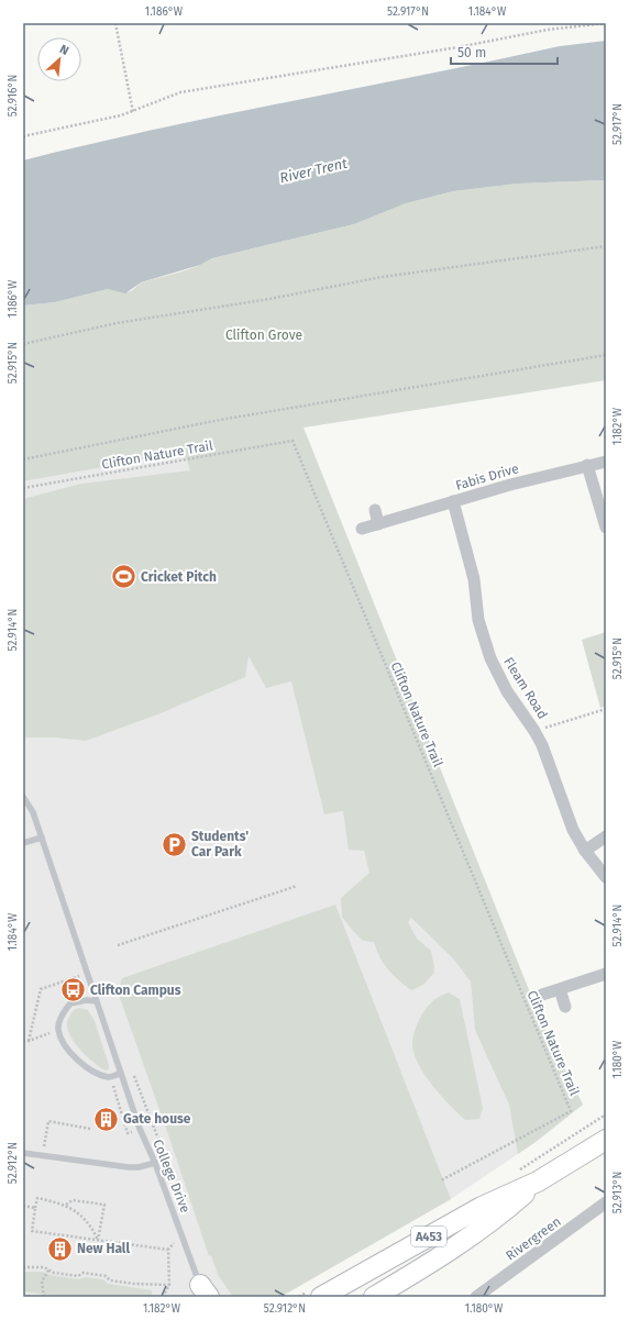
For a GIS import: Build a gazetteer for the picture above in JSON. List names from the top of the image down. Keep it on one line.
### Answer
{"streets":{"highway":["A453"],"street":["Fabis Drive","Fleam Road","Rivergreen"],"lane":["College Drive"],"path":["Clifton Nature Trail"]},"crossings":[["Fabis Drive","Fleam Road"]],"water":["River Trent"],"parks":["Clifton Grove"],"places":{"sports":["Cricket Pitch"],"parking":["Students' Car Park"],"bus stop":["Clifton Campus"],"building":["Gate house","New Hall"]},"scale_bar":"50 m","north":"top right","coordinates":["1.186°W","52.917°N","1.184°W","52.916°N","52.915°N","1.182°W","52.914°N","1.180°W","52.912°N","52.913°N"]}
